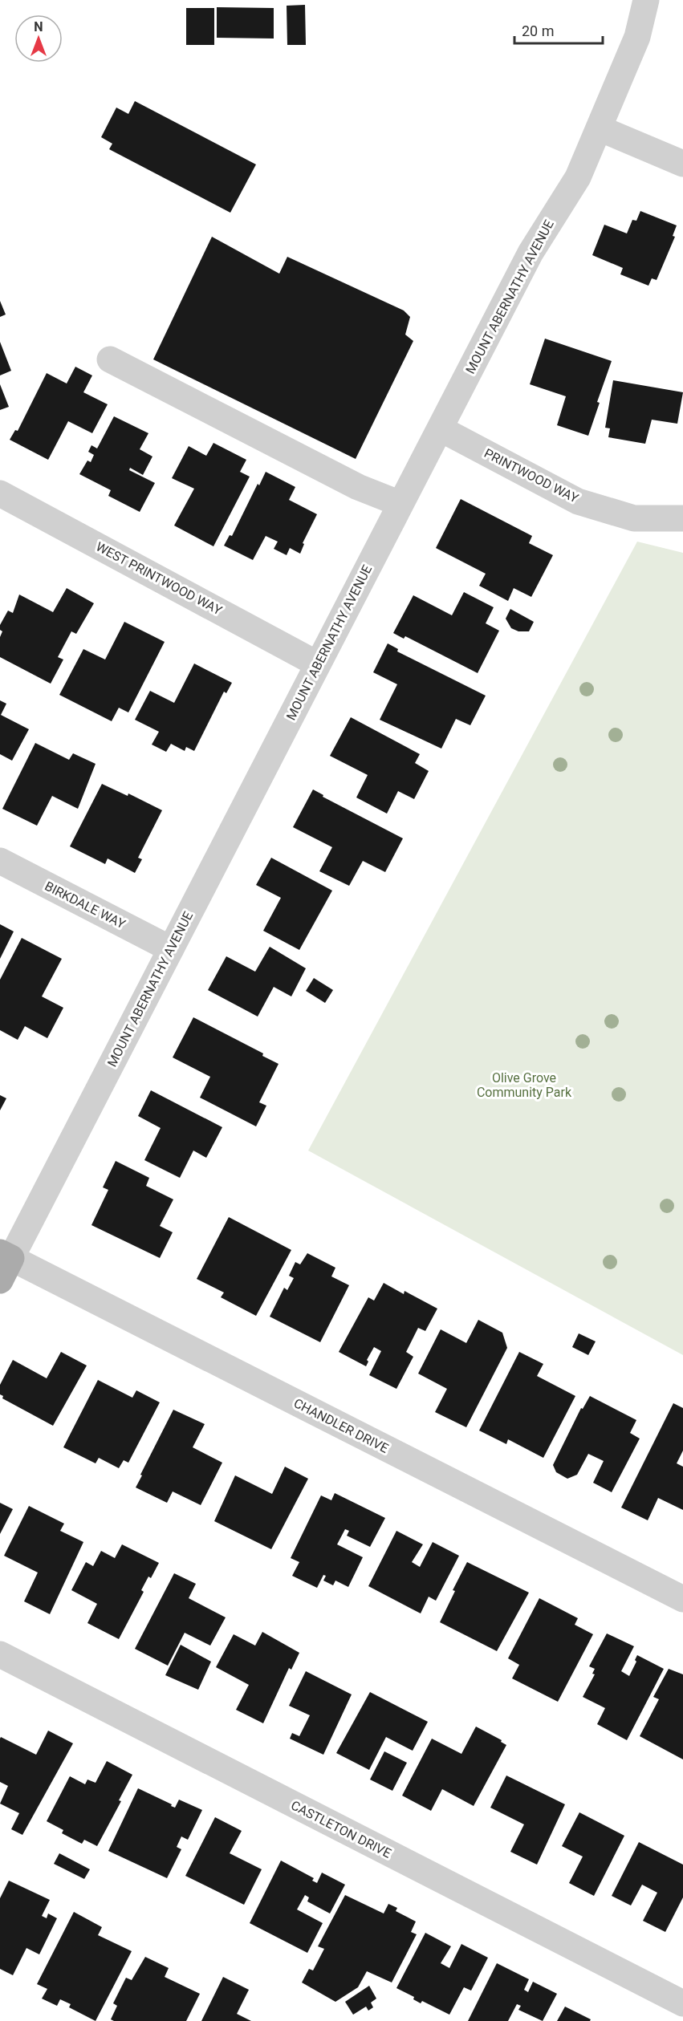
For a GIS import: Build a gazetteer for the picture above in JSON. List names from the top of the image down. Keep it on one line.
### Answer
{"streets":{"street":["MOUNT ABERNATHY AVENUE","PRINTWOOD WAY","WEST PRINTWOOD WAY","BIRKDALE WAY","CHANDLER DRIVE","CASTLETON DRIVE"]},"crossings":[["MOUNT ABERNATHY AVENUE","PRINTWOOD WAY"],["MOUNT ABERNATHY AVENUE","WEST PRINTWOOD WAY"],["MOUNT ABERNATHY AVENUE","BIRKDALE WAY"],["MOUNT ABERNATHY AVENUE","CHANDLER DRIVE"]],"parks":["Olive Grove Community Park"],"scale_bar":"20 m","north":"top"}
